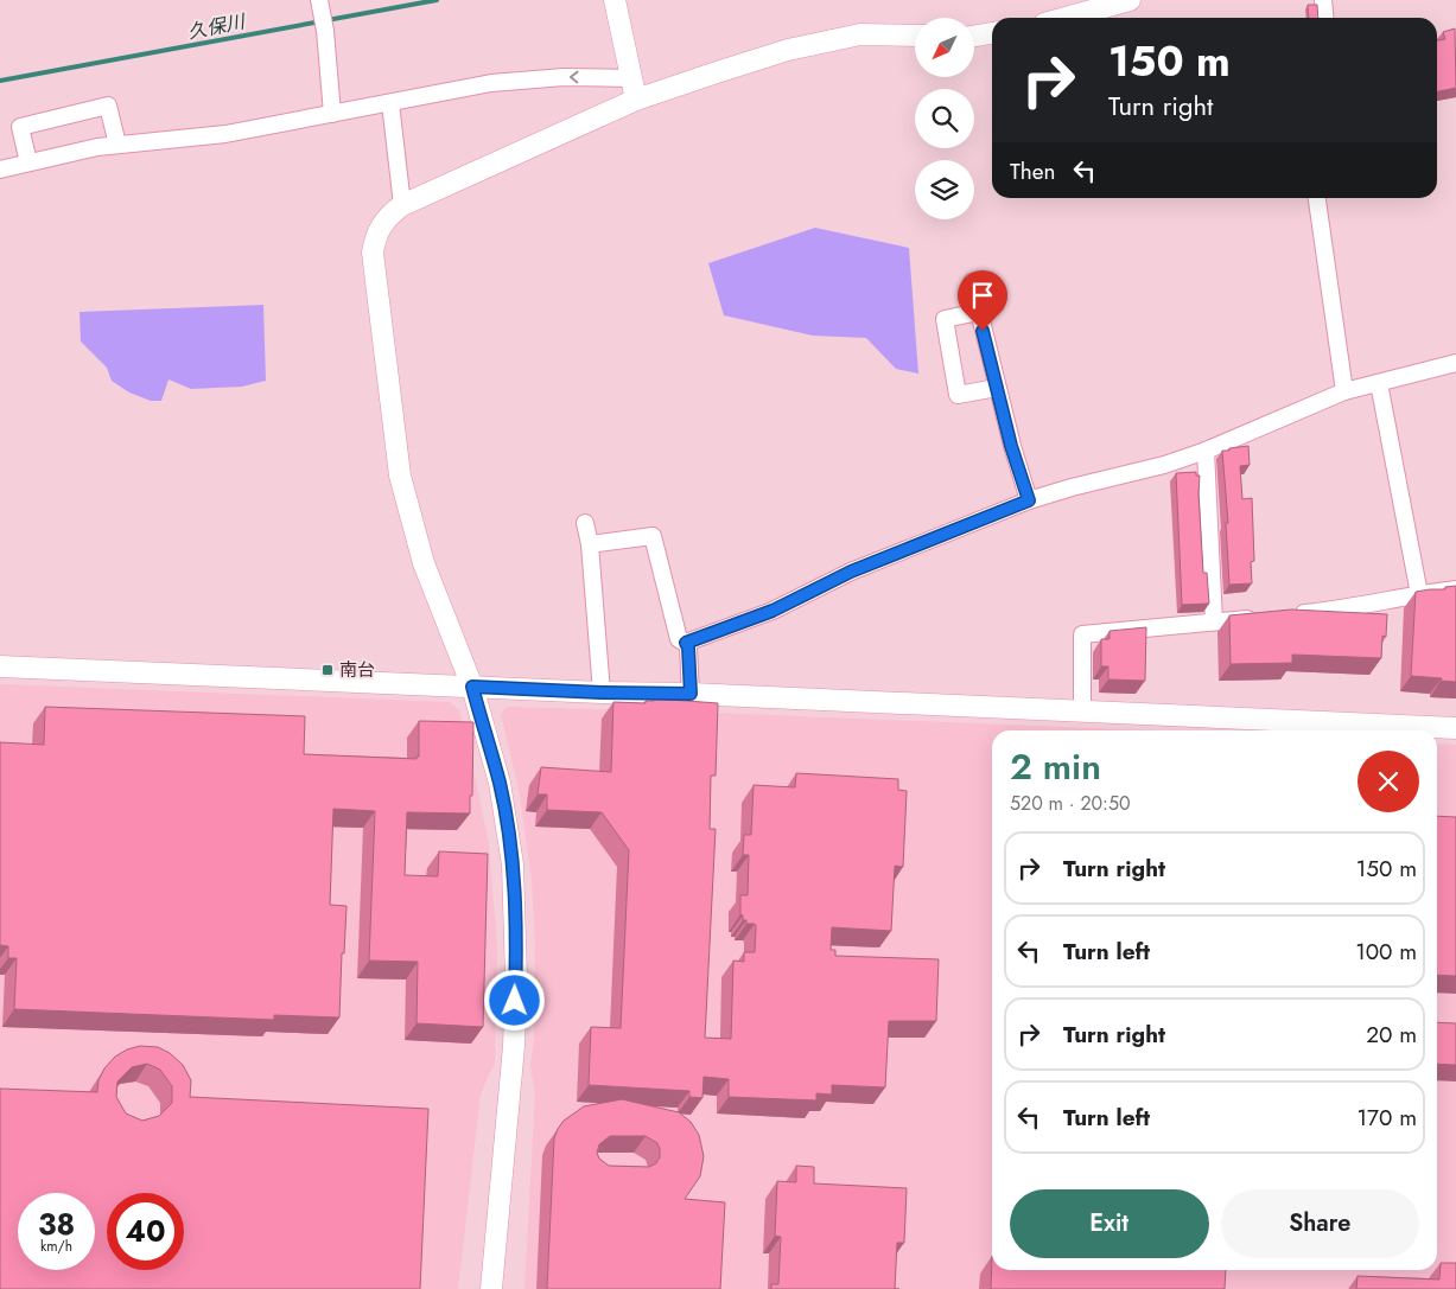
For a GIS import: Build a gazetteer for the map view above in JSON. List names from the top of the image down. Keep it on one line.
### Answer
{"water":["久保川"],"places":{"transit":["南台"]},"north":"bottom left","page":{"turn":["150 m","Turn right"],"then":"Then","heading":["2 min","520 m · 20:50"],"list":[{"name":"Turn right","value":"150 m"},{"name":"Turn left","value":"100 m"},{"name":"Turn right","value":"20 m"},{"name":"Turn left","value":"170 m"}],"buttons":["Exit","Share"],"speed":"38 km/h","limit":"40"}}
